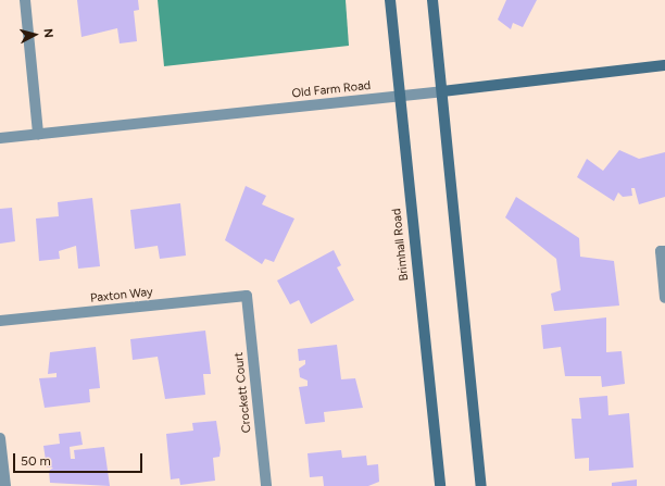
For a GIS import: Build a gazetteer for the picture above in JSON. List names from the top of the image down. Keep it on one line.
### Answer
{"streets":{"street":["Old Farm Road","Brimhall Road","Paxton Way","Crockett Court"]},"crossings":[["Old Farm Road","Brimhall Road"],["Paxton Way","Crockett Court"]],"scale_bar":"50 m","north":"right"}
